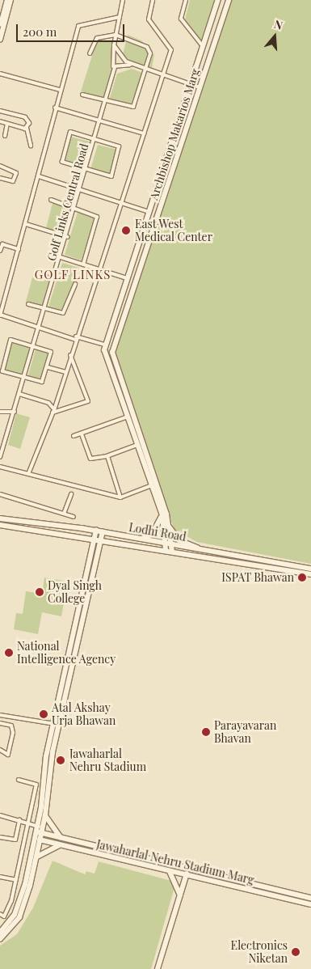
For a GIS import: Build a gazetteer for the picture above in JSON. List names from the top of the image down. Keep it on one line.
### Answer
{"streets":{"street":["Archbishop Makarios Marg","Golf Links Central Road","Lodhi Road","Jawaharlal Nehru Stadium Marg"]},"crossings":[["Archbishop Makarios Marg","Lodhi Road"]],"districts":["GOLF LINKS"],"places":["East West Medical Center","ISPAT Bhawan","Dyal Singh College","National Intelligence Agency","Atal Akshay Urja Bhawan","Parayavaran Bhavan","Jawaharlal Nehru Stadium","Electronics Niketan"],"scale_bar":"200 m","north":"top"}
